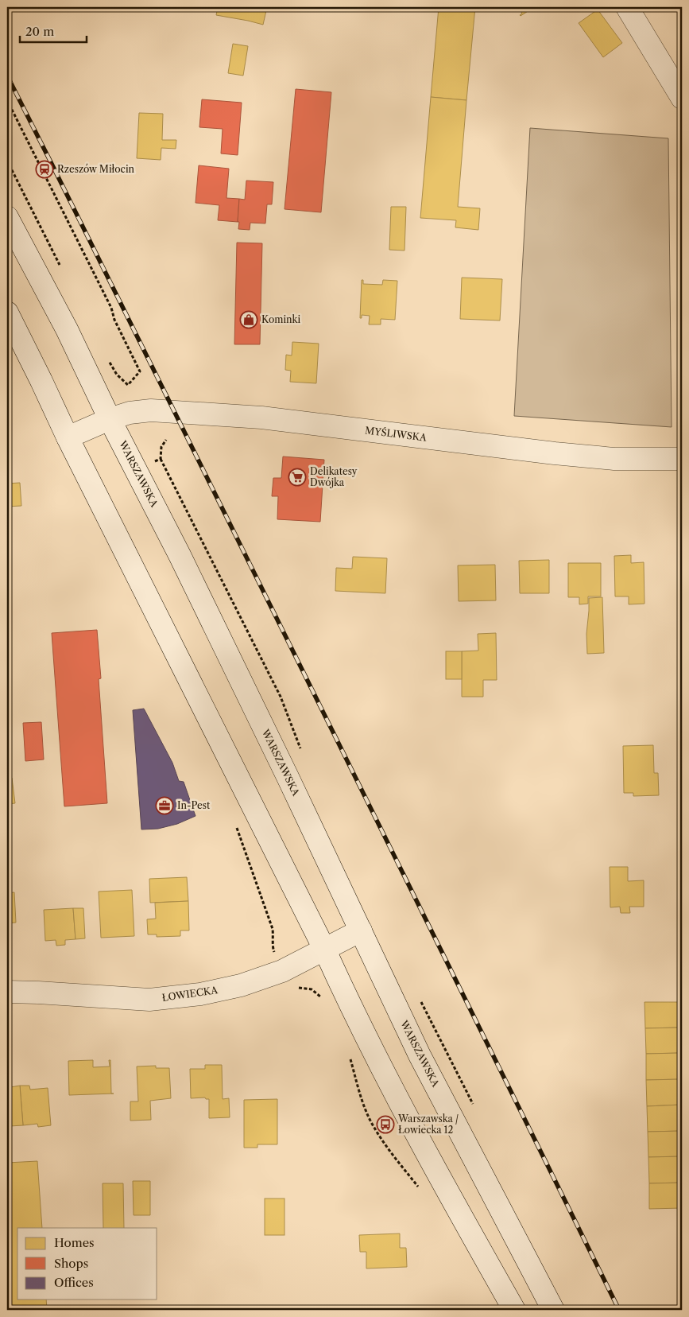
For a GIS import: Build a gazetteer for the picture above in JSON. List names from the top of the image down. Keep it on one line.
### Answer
{"streets":{"main road":["MYŚLIWSKA","WARSZAWSKA","ŁOWIECKA"]},"crossings":[["MYŚLIWSKA","WARSZAWSKA"],["WARSZAWSKA","ŁOWIECKA"]],"places":{"station":["Rzeszów Miłocin"],"shop":["Kominki"],"supermarket":["Delikatesy Dwójka"],"office":["In-Pest"],"bus stop":["Warszawska / Łowiecka 12"]},"legend":["Homes","Shops","Offices"],"scale_bar":"20 m"}
